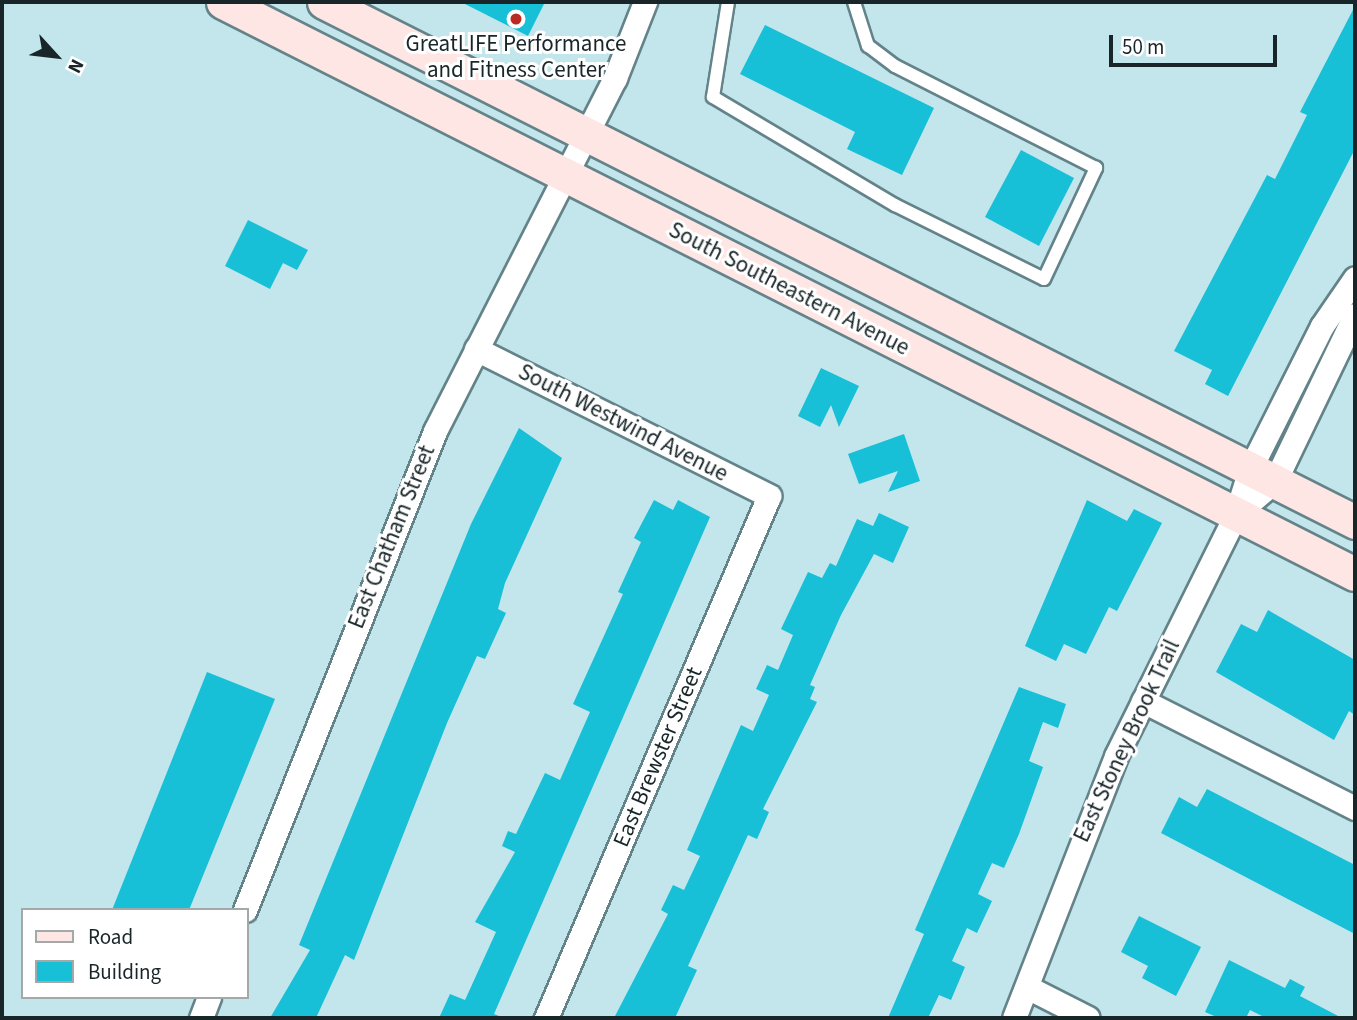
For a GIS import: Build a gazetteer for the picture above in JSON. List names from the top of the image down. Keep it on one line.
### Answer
{"streets":{"main road":["South Southeastern Avenue"],"street":["South Westwind Avenue","East Chatham Street","East Stoney Brook Trail","East Brewster Street"]},"crossings":[["South Southeastern Avenue","East Chatham Street"],["South Southeastern Avenue","East Stoney Brook Trail"],["South Westwind Avenue","East Chatham Street"],["South Westwind Avenue","East Brewster Street"]],"places":["GreatLIFE Performance and Fitness Center"],"legend":["Road","Building"],"scale_bar":"50 m","north":"bottom right"}
